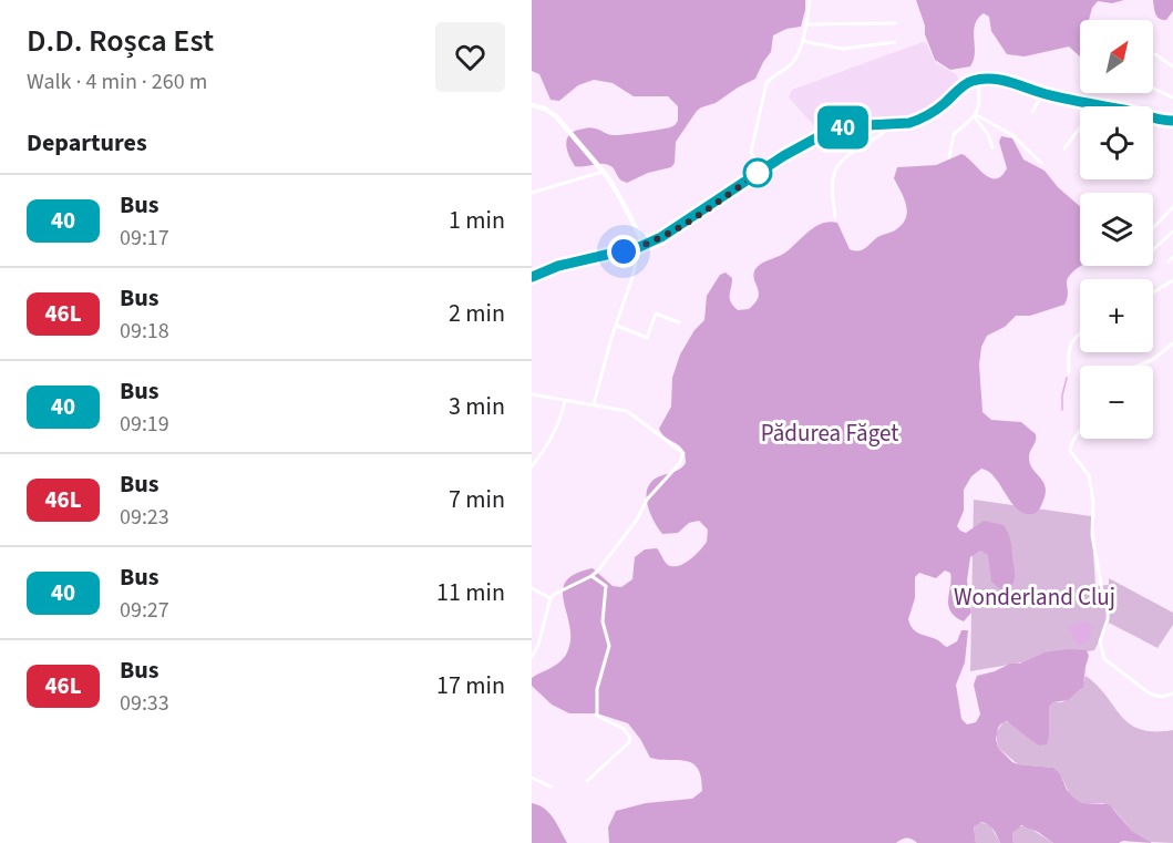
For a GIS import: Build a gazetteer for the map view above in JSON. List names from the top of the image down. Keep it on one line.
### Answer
{"parks":["Pădurea Făget","Wonderland Cluj"],"lines":["bus line 40"],"north":"top right","page":{"heading":[["D.D. Roșca Est","Walk · 4 min · 260 m"],"Departures"],"on_map":"40","map_buttons":["+","−"],"list":[{"mark":"40","name":"Bus","note":"09:17","value":"1 min"},{"mark":"46L","name":"Bus","note":"09:18","value":"2 min"},{"mark":"40","name":"Bus","note":"09:19","value":"3 min"},{"mark":"46L","name":"Bus","note":"09:23","value":"7 min"},{"mark":"40","name":"Bus","note":"09:27","value":"11 min"},{"mark":"46L","name":"Bus","note":"09:33","value":"17 min"}]}}
